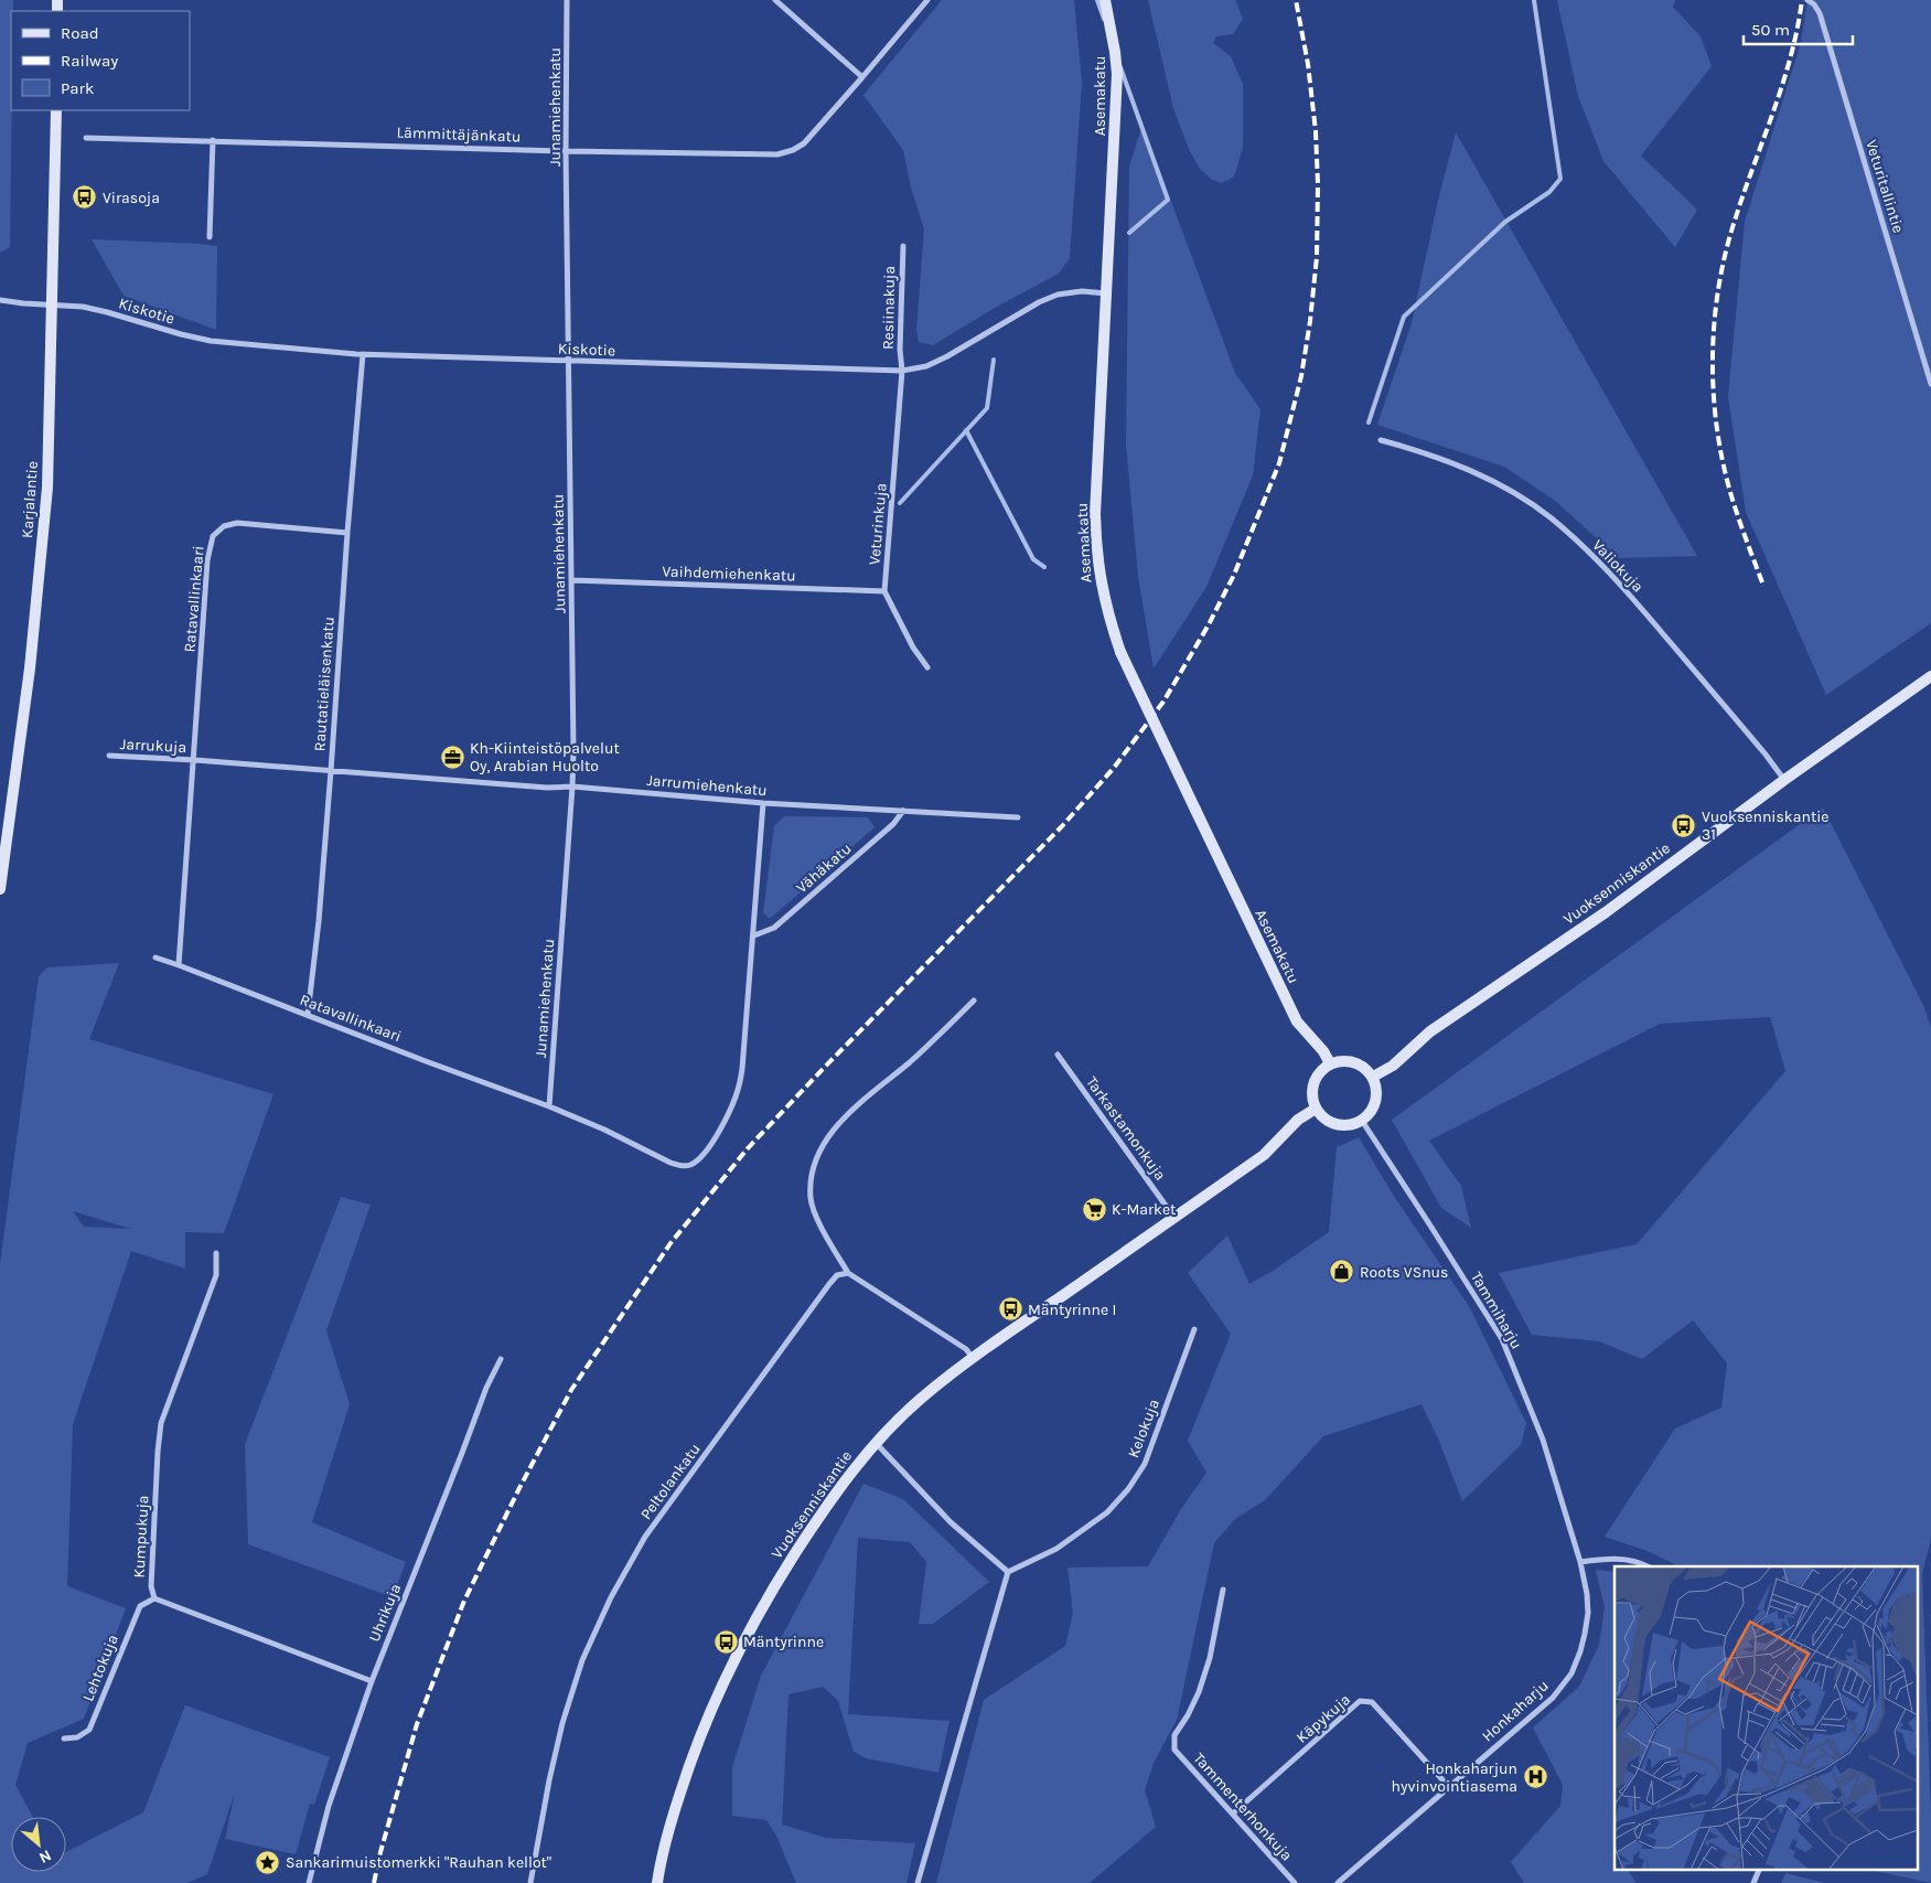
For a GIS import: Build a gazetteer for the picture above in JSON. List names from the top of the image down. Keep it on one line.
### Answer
{"streets":{"street":["Asemakatu","Junamiehenkatu","Lämmittäjänkatu","Veturitallintie","Resiinakuja","Kiskotie","Karjalantie","Veturinkuja","Valiokuja","Vaihdemiehenkatu","Ratavallinkaari","Rautatieläisenkatu","Jarrukuja","Jarrumiehenkatu","Vähäkatu","Vuoksenniskantie","Tarkastamonkuja","Tammiharju","Kelokuja","Peltolankatu","Kumpukuja","Uhrikuja","Lehtokuja","Honkaharju","Käpykuja","Tammenterhonkuja"]},"crossings":[["Asemakatu","Kiskotie"],["Asemakatu","Vuoksenniskantie"],["Asemakatu","Tammiharju"],["Junamiehenkatu","Lämmittäjänkatu"],["Junamiehenkatu","Kiskotie"],["Junamiehenkatu","Vaihdemiehenkatu"],["Junamiehenkatu","Ratavallinkaari"],["Junamiehenkatu","Jarrumiehenkatu"],["Resiinakuja","Kiskotie"],["Resiinakuja","Veturinkuja"],["Kiskotie","Karjalantie"],["Kiskotie","Veturinkuja"],["Kiskotie","Rautatieläisenkatu"],["Veturinkuja","Vaihdemiehenkatu"],["Valiokuja","Vuoksenniskantie"],["Ratavallinkaari","Rautatieläisenkatu"],["Ratavallinkaari","Jarrukuja"],["Ratavallinkaari","Jarrumiehenkatu"],["Ratavallinkaari","Vähäkatu"],["Rautatieläisenkatu","Jarrumiehenkatu"],["Jarrukuja","Jarrumiehenkatu"],["Jarrumiehenkatu","Vähäkatu"],["Vuoksenniskantie","Tarkastamonkuja"],["Vuoksenniskantie","Tammiharju"],["Tammiharju","Honkaharju"],["Kumpukuja","Uhrikuja"],["Kumpukuja","Lehtokuja"],["Honkaharju","Käpykuja"],["Käpykuja","Tammenterhonkuja"]],"places":{"bus stop":["Virasoja","Vuoksenniskantie 31","Mäntyrinne I","Mäntyrinne"],"office":["Kh-Kiinteistöpalvelut Oy, Arabian Huolto"],"supermarket":["K-Market"],"shop":["Roots VSnus"],"hospital":["Honkaharjun hyvinvointiasema"],"place":["Sankarimuistomerkki \"Rauhan kellot\""]},"legend":["Road","Railway","Park"],"scale_bar":"50 m","north":"bottom right"}
